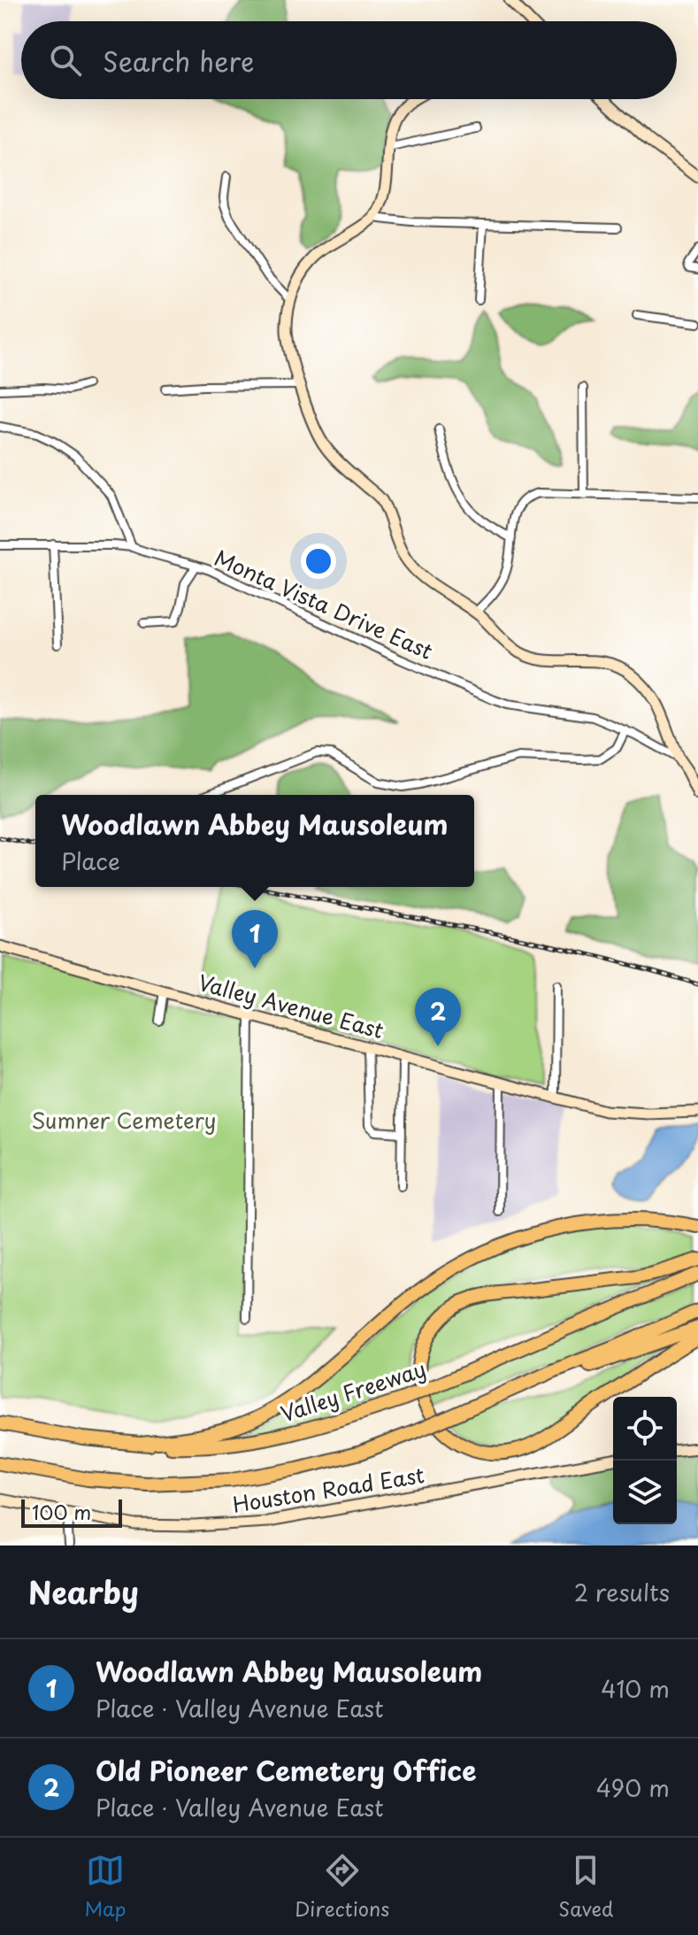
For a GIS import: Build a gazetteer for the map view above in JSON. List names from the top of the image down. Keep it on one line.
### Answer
{"streets":{"highway":["Valley Freeway"],"street":["Monta Vista Drive East","Valley Avenue East","Houston Road East"]},"parks":["Sumner Cemetery"],"scale_bar":"100 m","page":{"search":"Search here","popup":["Woodlawn Abbey Mausoleum","Place"],"pins":["1","2"],"scale":"100 m","heading":["Nearby","2 results"],"list":[{"mark":"1","name":"Woodlawn Abbey Mausoleum","note":"Place · Valley Avenue East","value":"410 m"},{"mark":"2","name":"Old Pioneer Cemetery Office","note":"Place · Valley Avenue East","value":"490 m"}],"nav":["Map","Directions","Saved"]}}
